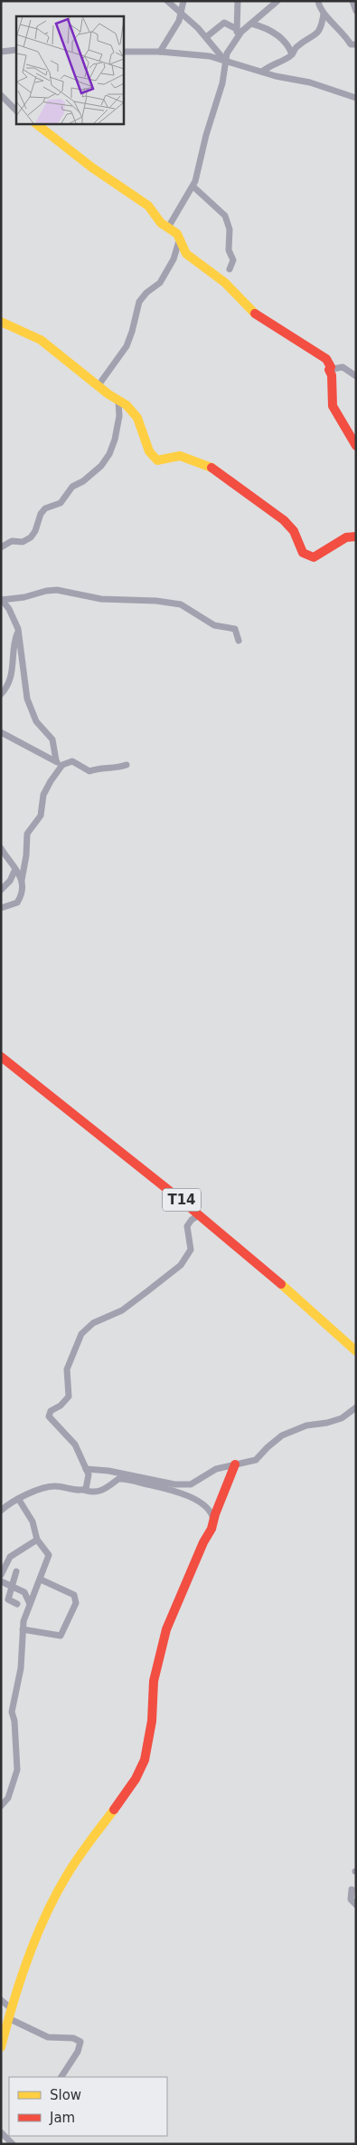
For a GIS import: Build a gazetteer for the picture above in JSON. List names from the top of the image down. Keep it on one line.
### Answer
{"streets":{"main road":["T14"]},"legend":["Slow","Jam"]}
